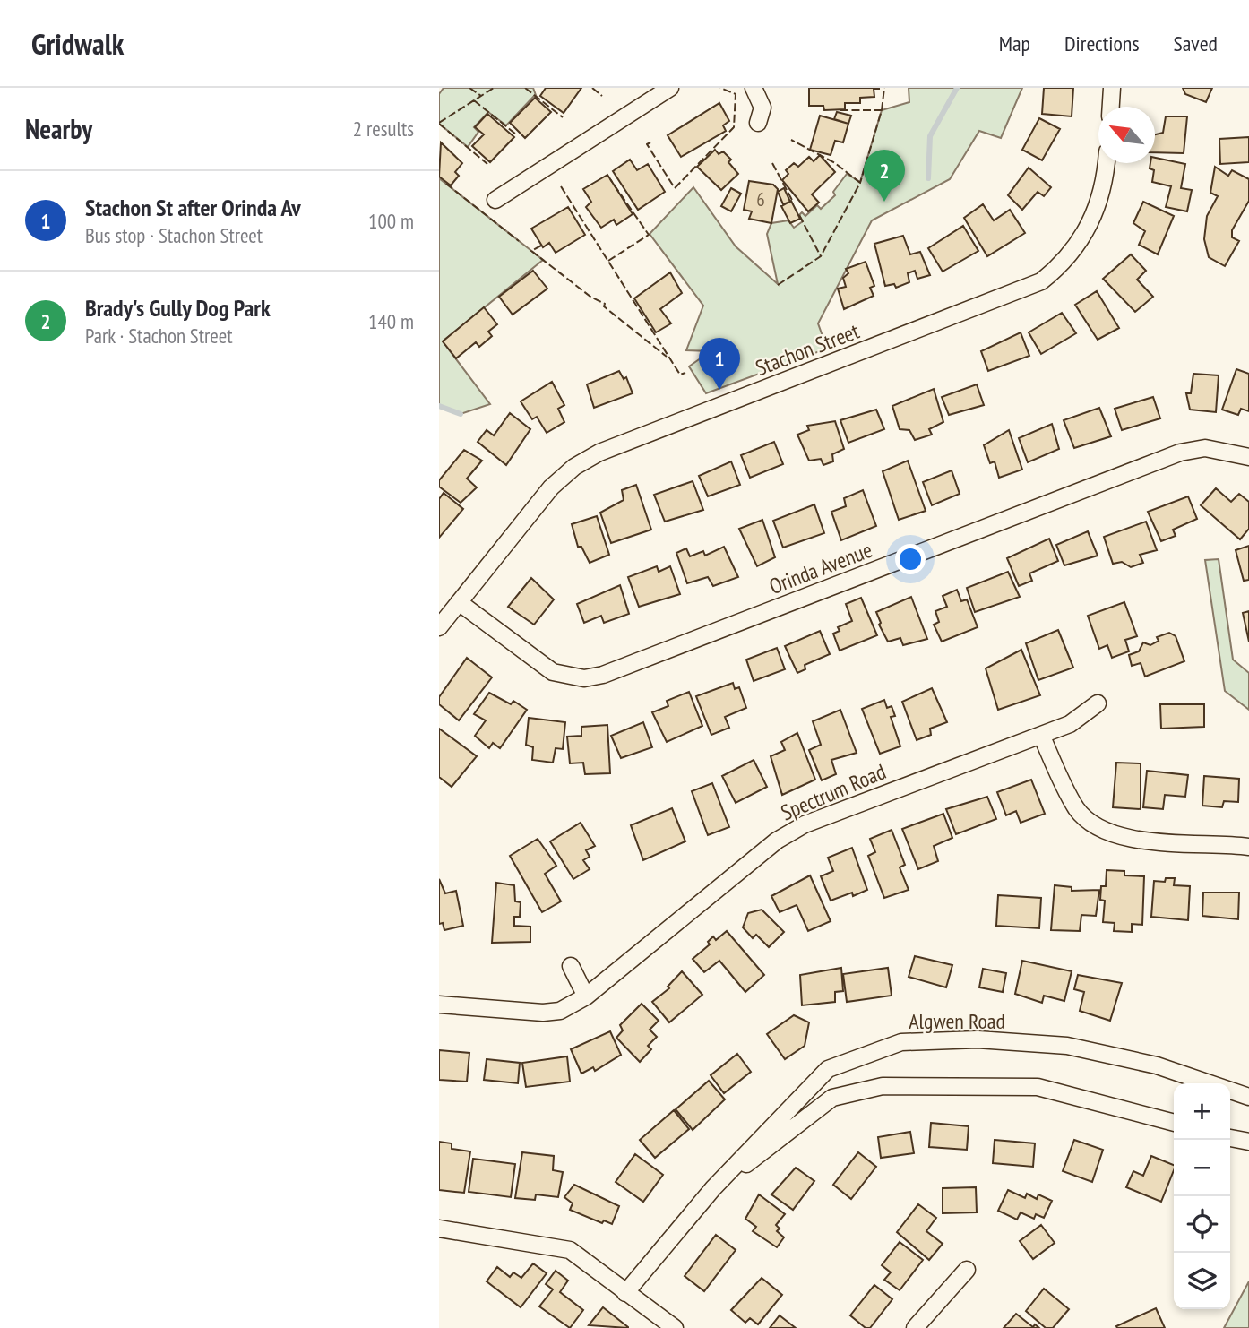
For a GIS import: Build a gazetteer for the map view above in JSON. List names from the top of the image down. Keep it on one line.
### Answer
{"streets":{"street":["Stachon Street","Orinda Avenue","Spectrum Road","Algwen Road"]},"crossings":[["Stachon Street","Orinda Avenue"]],"house_numbers":["6"],"north":"top left","page":{"header":"Gridwalk","nav":["Map","Directions","Saved"],"heading":["Nearby","2 results"],"pins":["2","1"],"list":[{"mark":"1","name":"Stachon St after Orinda Av","note":"Bus stop · Stachon Street","value":"100 m"},{"mark":"2","name":"Brady's Gully Dog Park","note":"Park · Stachon Street","value":"140 m"}],"map_buttons":["+","−"]}}
